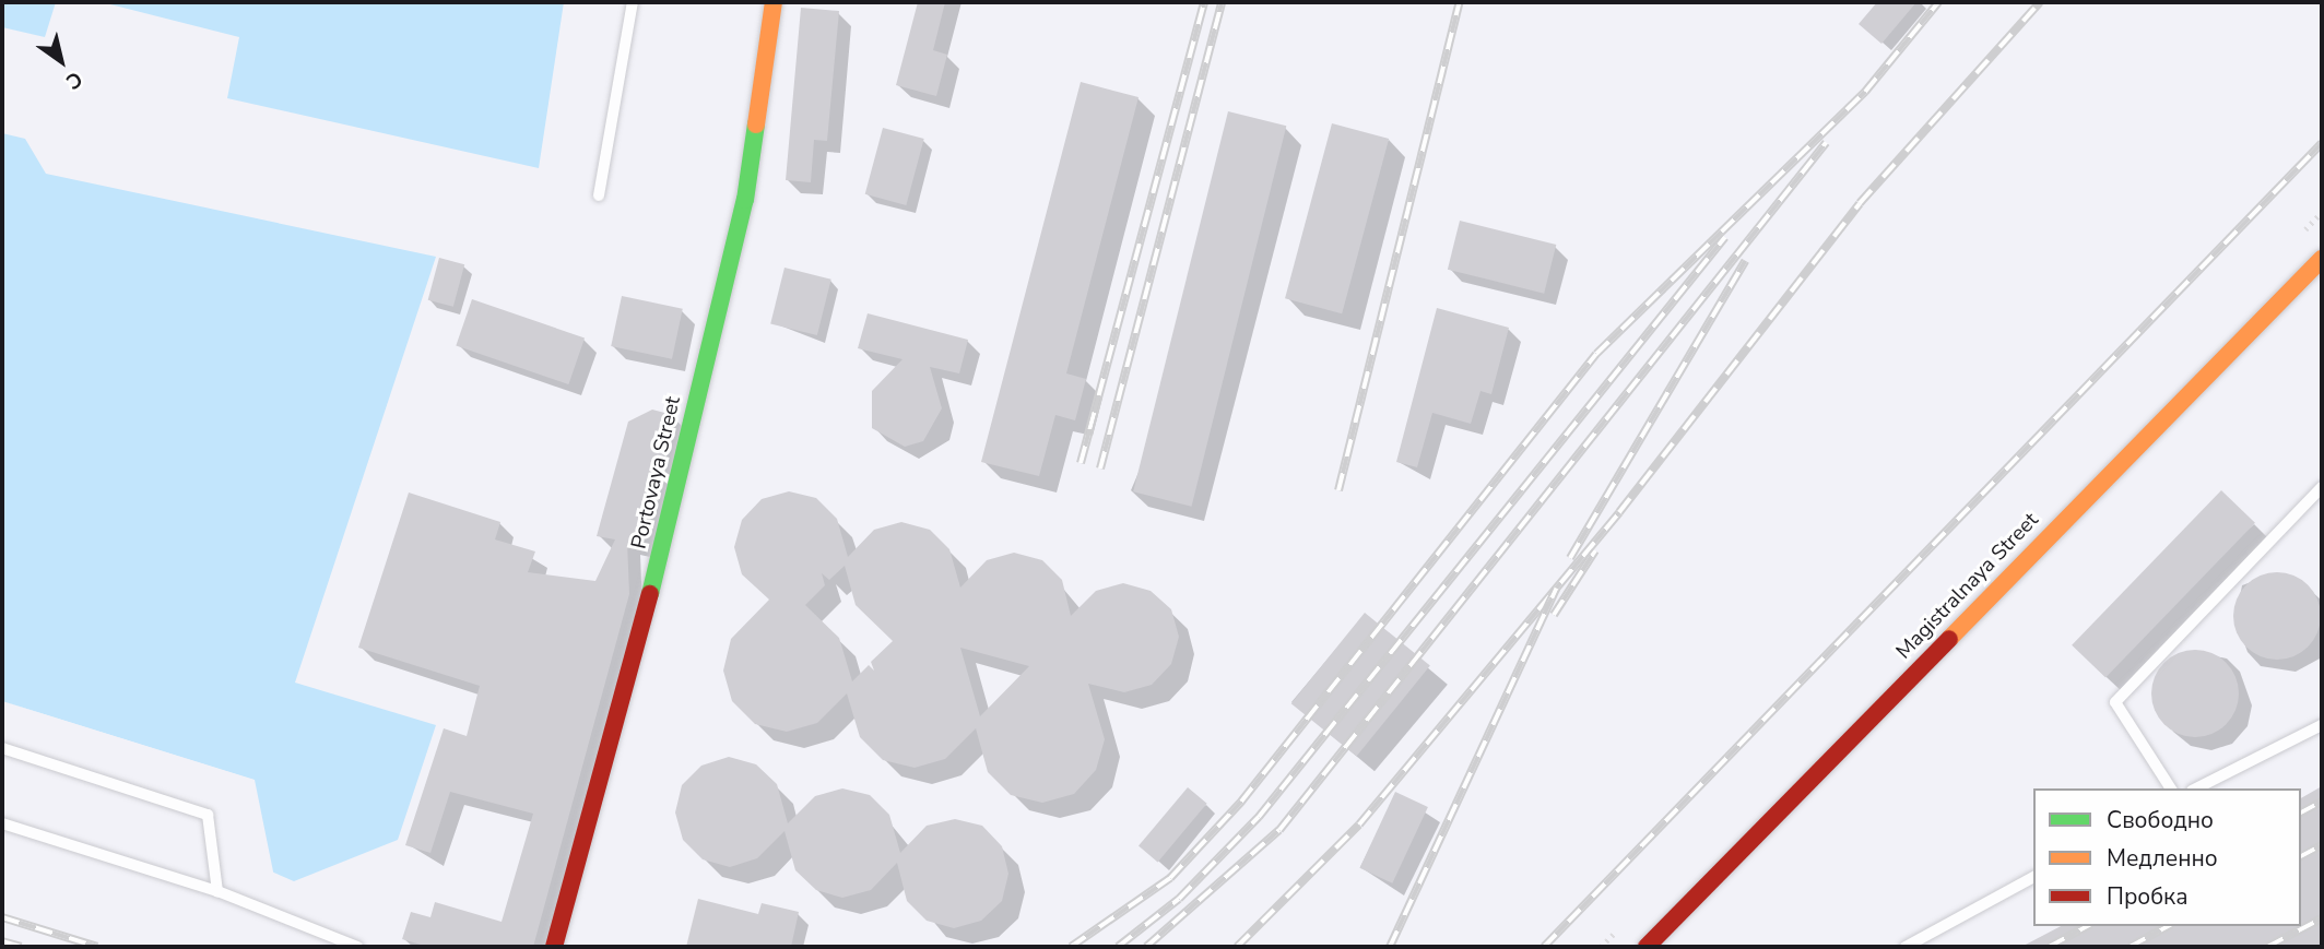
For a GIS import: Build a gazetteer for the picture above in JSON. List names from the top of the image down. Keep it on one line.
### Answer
{"streets":{"main road":["Portovaya Street","Magistralnaya Street"]},"legend":["Свободно","Медленно","Пробка"],"north":"bottom right"}
